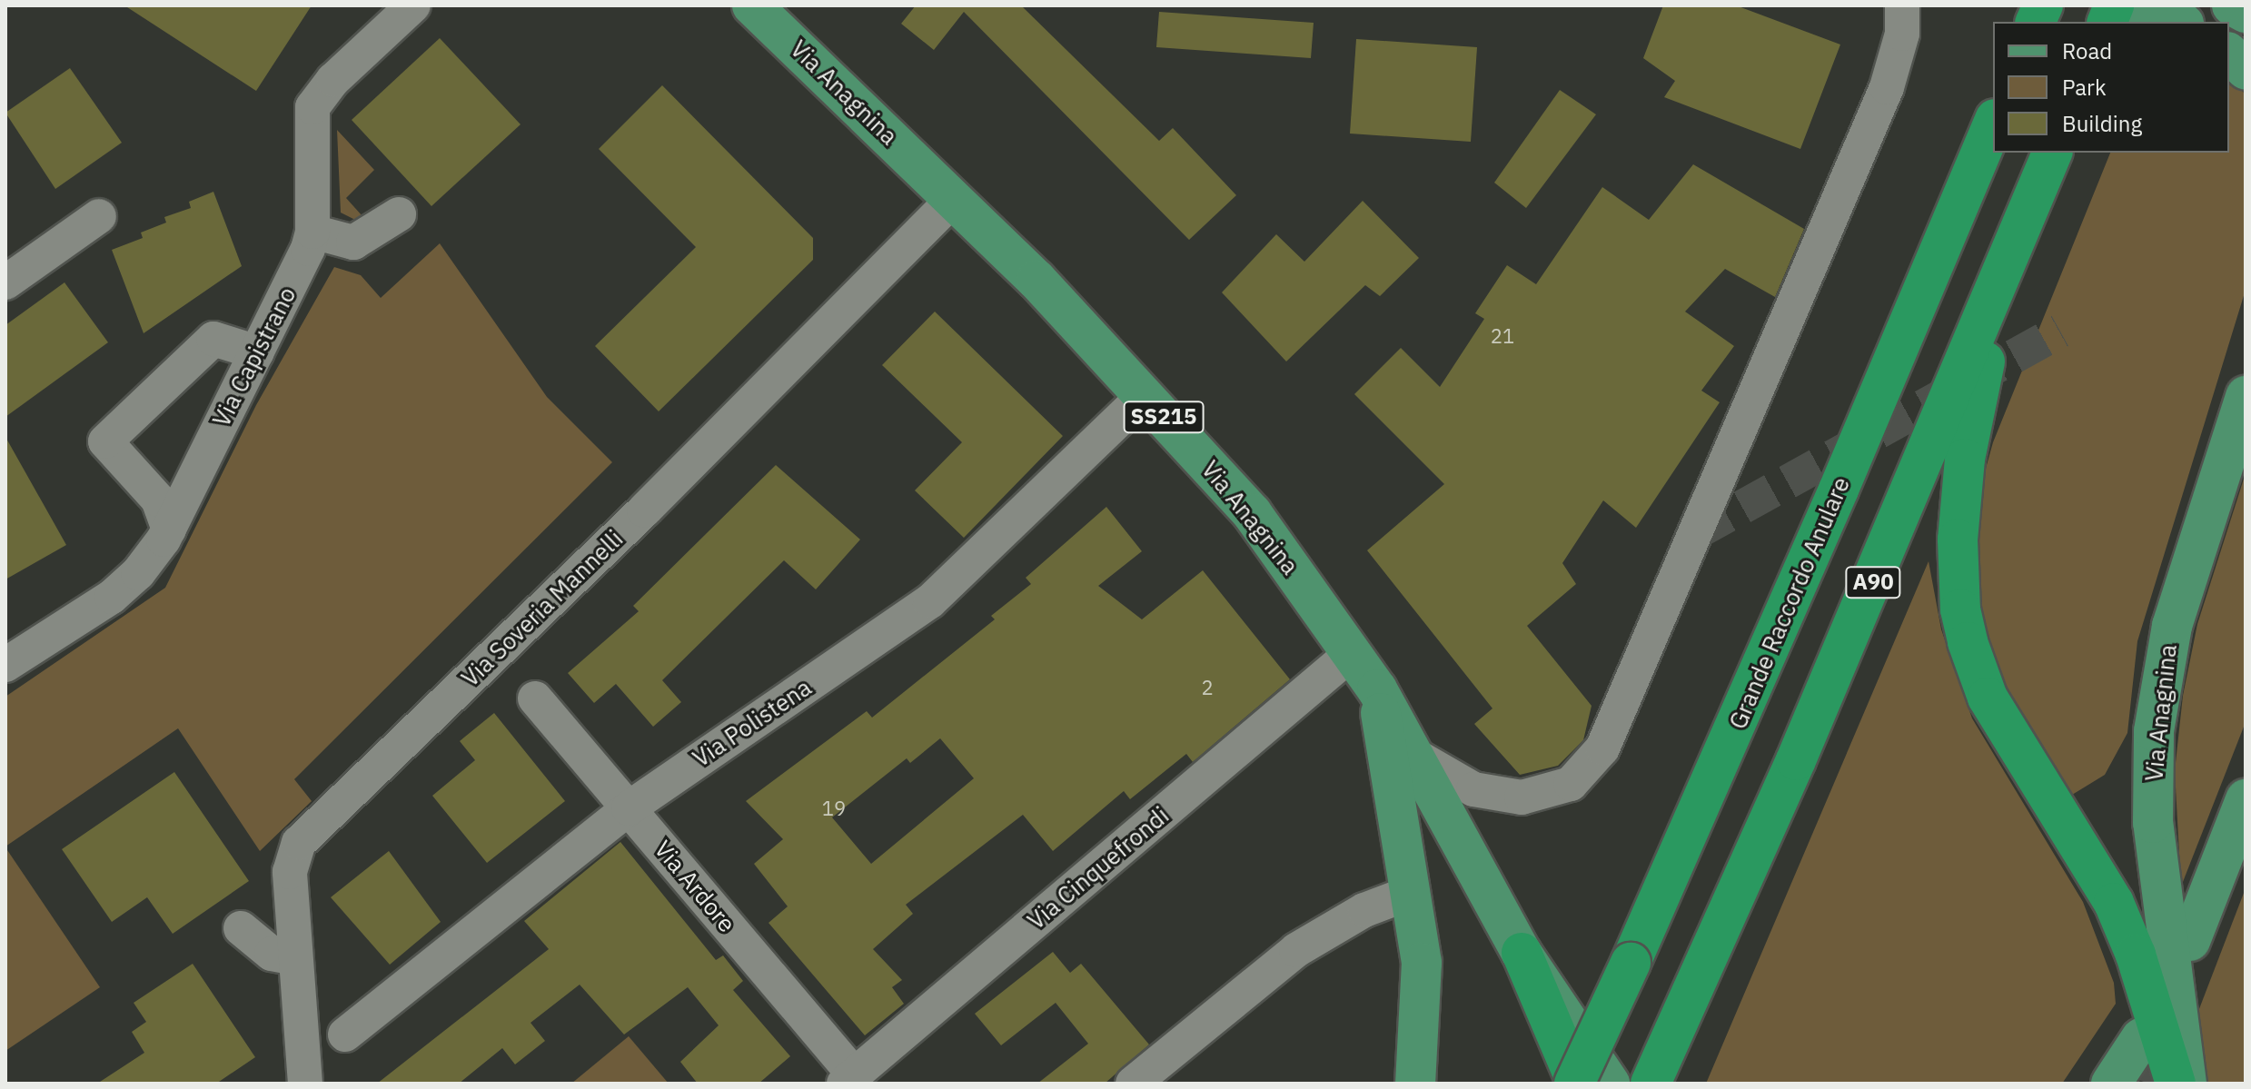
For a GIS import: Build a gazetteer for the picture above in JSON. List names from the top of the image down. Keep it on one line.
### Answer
{"streets":{"highway":["A90","Grande Raccordo Anulare"],"main road":["Via Anagnina","SS215"],"street":["Via Capistrano","Via Soveria Mannelli","Via Polistena","Via Cinquefrondi","Via Ardore"]},"crossings":[["Via Anagnina","Via Soveria Mannelli"],["Via Anagnina","Via Polistena"],["Via Anagnina","Via Cinquefrondi"],["Via Polistena","Via Ardore"],["Via Cinquefrondi","Via Ardore"]],"house_numbers":["21","2","19"],"legend":["Road","Park","Building"]}
